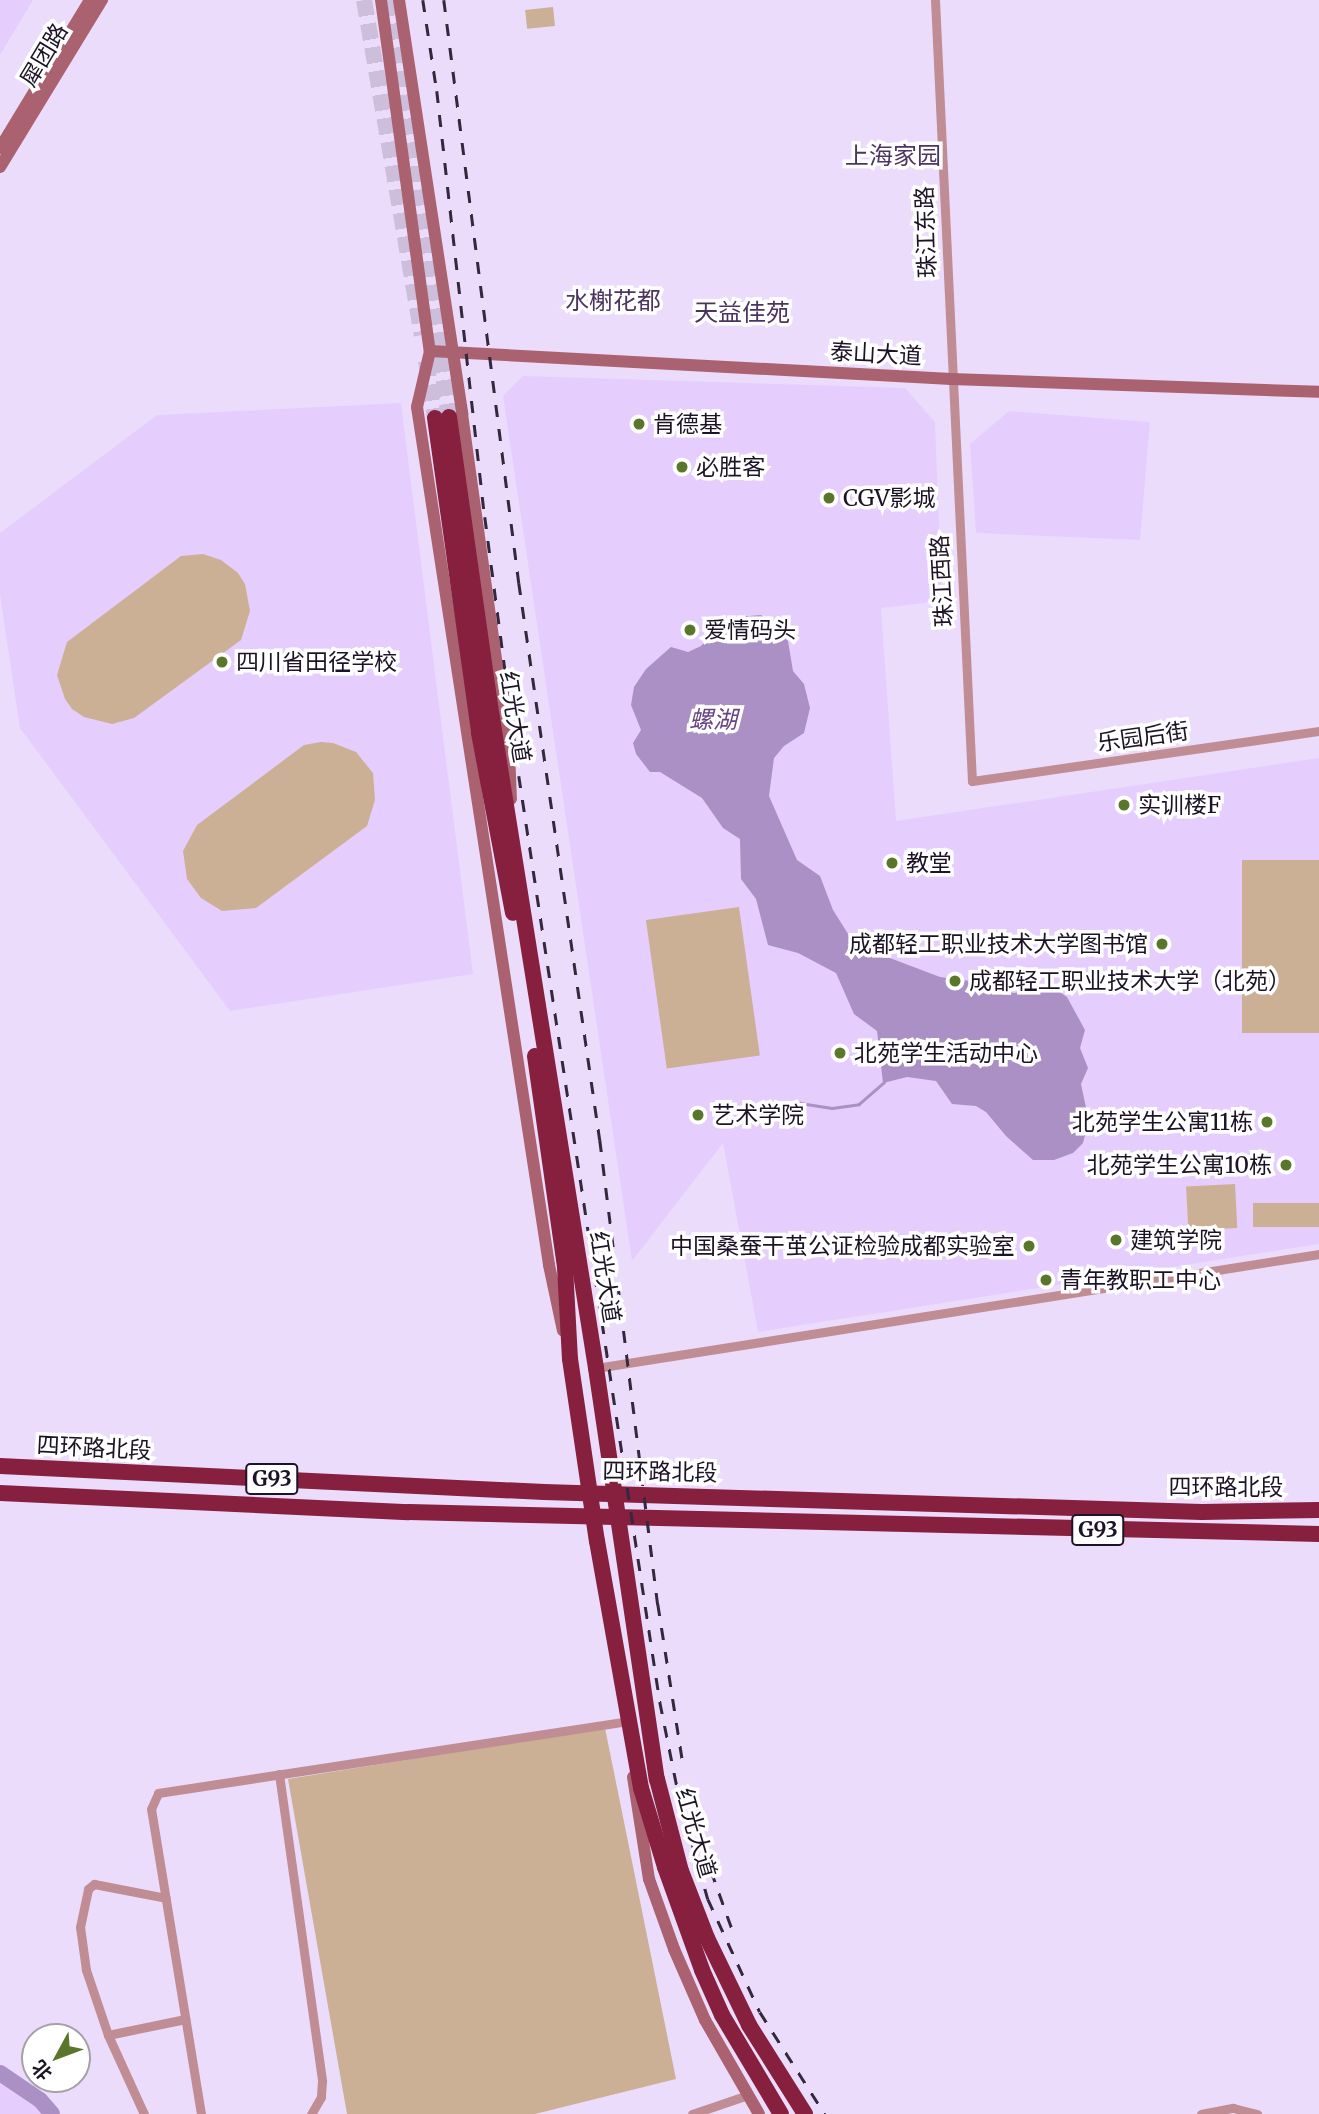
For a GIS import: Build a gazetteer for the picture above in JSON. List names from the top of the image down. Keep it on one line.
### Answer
{"streets":{"highway":["红光大道","四环路北段","G93"],"main road":["犀团路","泰山大道"],"street":["珠江东路","珠江西路","乐园后街"]},"crossings":[["珠江东路","泰山大道"],["珠江东路","珠江西路"],["泰山大道","珠江西路"],["珠江西路","乐园后街"]],"districts":["上海家园","水榭花都","天益佳苑"],"water":["螺湖"],"places":["肯德基","必胜客","CGV影城","爱情码头","四川省田径学校","实训楼F","教堂","成都轻工职业技术大学图书馆","成都轻工职业技术大学（北苑）","北苑学生活动中心","艺术学院","北苑学生公寓11栋","北苑学生公寓10栋","建筑学院","中国桑蚕干茧公证检验成都实验室","青年教职工中心"],"north":"bottom left"}
